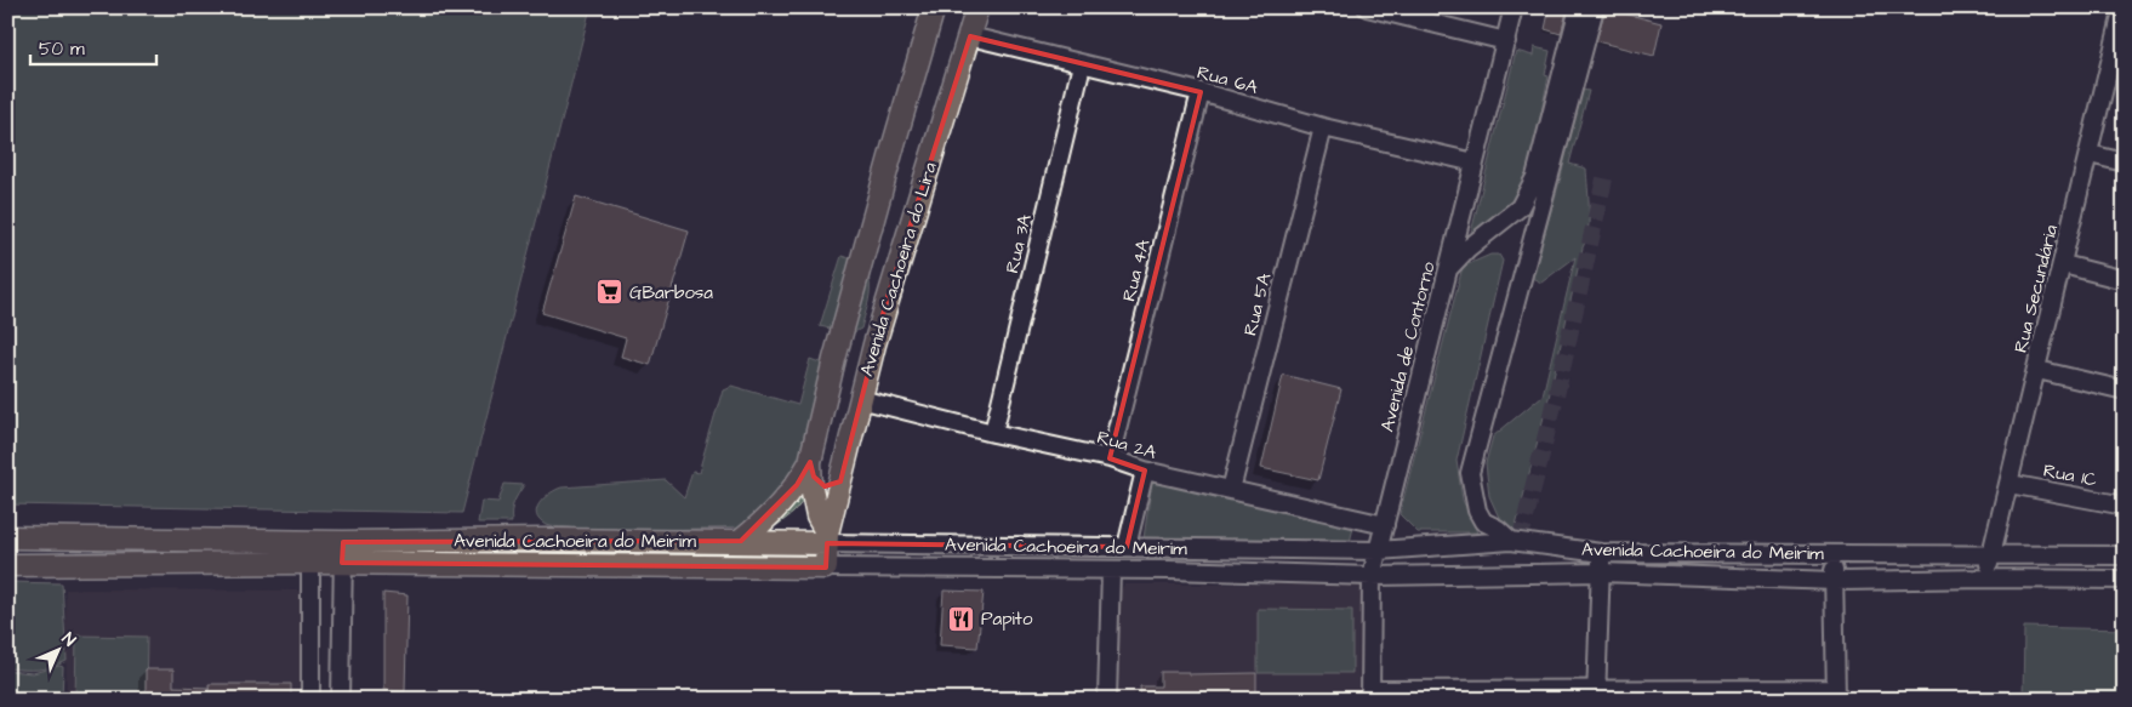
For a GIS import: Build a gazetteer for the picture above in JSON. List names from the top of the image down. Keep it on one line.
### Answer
{"streets":{"main road":["Avenida Cachoeira do Lira","Avenida Cachoeira do Meirim"],"street":["Rua 6A","Rua 3A","Rua 4A","Rua Secundária","Rua 5A","Avenida de Contorno","Rua 2A","Rua 1C"]},"crossings":[["Rua 6A","Rua 3A"],["Rua 6A","Avenida Cachoeira do Lira"],["Rua 6A","Rua 4A"],["Rua 6A","Rua 5A"],["Rua 6A","Avenida de Contorno"],["Rua 3A","Rua 2A"],["Avenida Cachoeira do Lira","Rua 2A"],["Avenida Cachoeira do Lira","Avenida Cachoeira do Meirim"],["Rua 4A","Rua 2A"],["Rua Secundária","Rua 1C"],["Rua Secundária","Avenida Cachoeira do Meirim"],["Rua 5A","Rua 2A"],["Avenida de Contorno","Rua 2A"],["Avenida de Contorno","Avenida Cachoeira do Meirim"]],"places":{"supermarket":["GBarbosa"],"restaurant":["Papito"]},"scale_bar":"50 m","north":"top right"}
